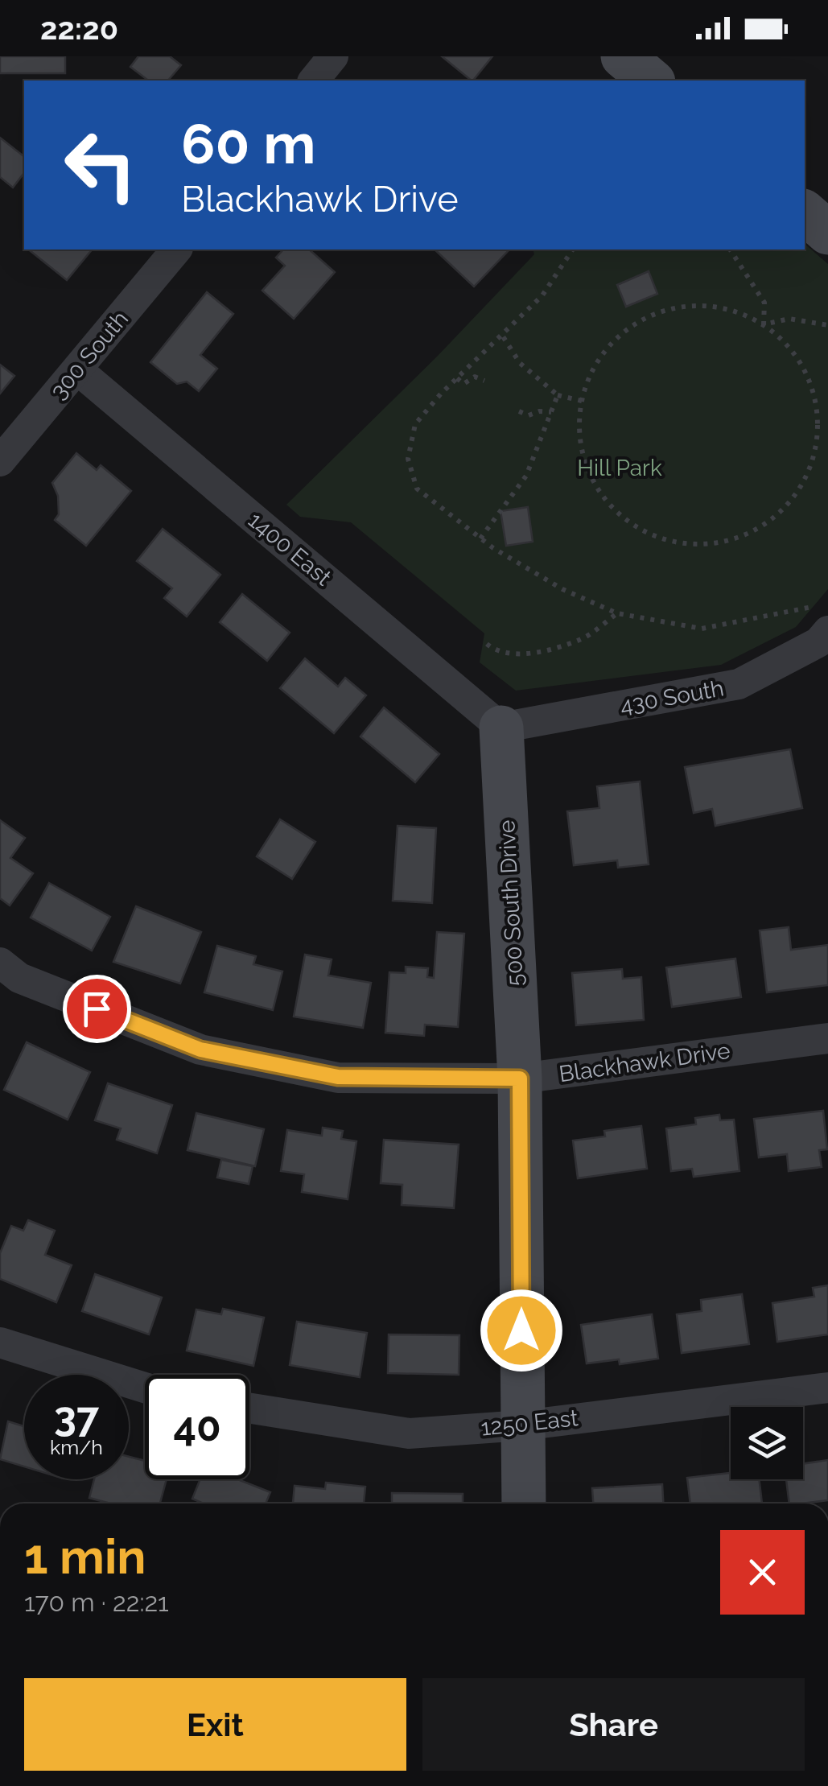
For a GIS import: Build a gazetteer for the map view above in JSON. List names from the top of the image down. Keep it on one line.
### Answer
{"streets":{"street":["300 South","1400 East","430 South","500 South Drive","Blackhawk Drive","1250 East"]},"crossings":[["300 South","1400 East"],["1400 East","430 South"],["1400 East","500 South Drive"],["430 South","500 South Drive"],["500 South Drive","Blackhawk Drive"],["500 South Drive","1250 East"]],"parks":["Hill Park"],"page":{"status":"22:20","turn":["60 m","Blackhawk Drive"],"speed":"37 km/h","limit":"40","heading":["1 min","170 m · 22:21"],"buttons":["Exit","Share"]}}
